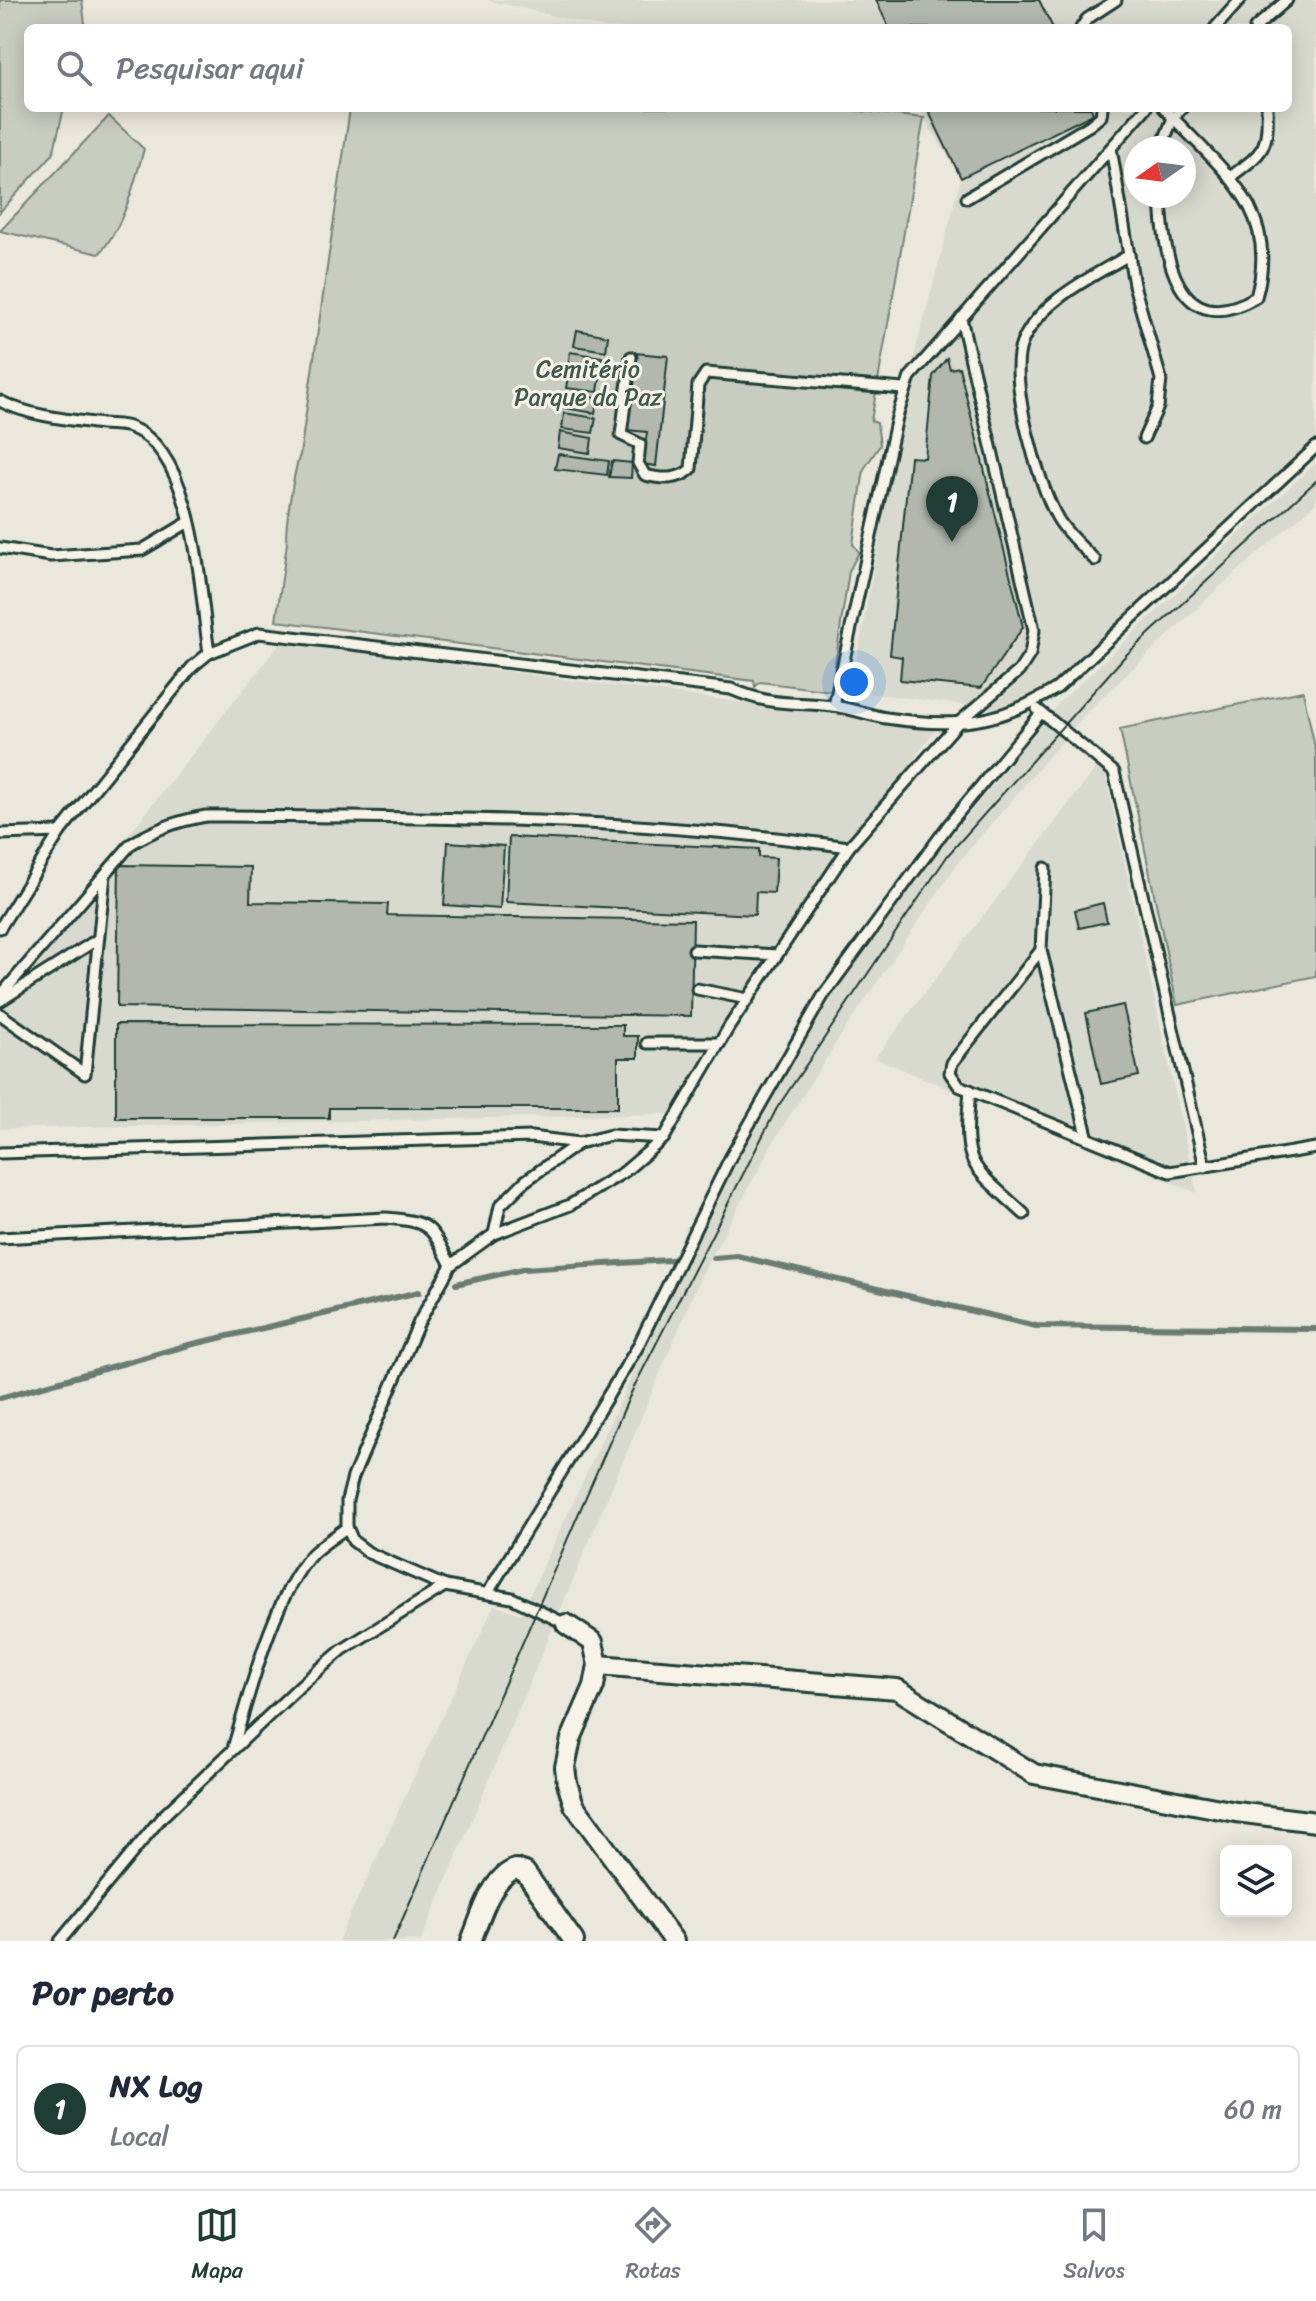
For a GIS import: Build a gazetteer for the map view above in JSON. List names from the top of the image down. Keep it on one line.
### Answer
{"parks":["Cemitério Parque da Paz"],"north":"left","page":{"search":"Pesquisar aqui","pins":"1","heading":"Por perto","list":[{"mark":"1","name":"NX Log","note":"Local","value":"60 m"}],"nav":["Mapa","Rotas","Salvos"]}}
